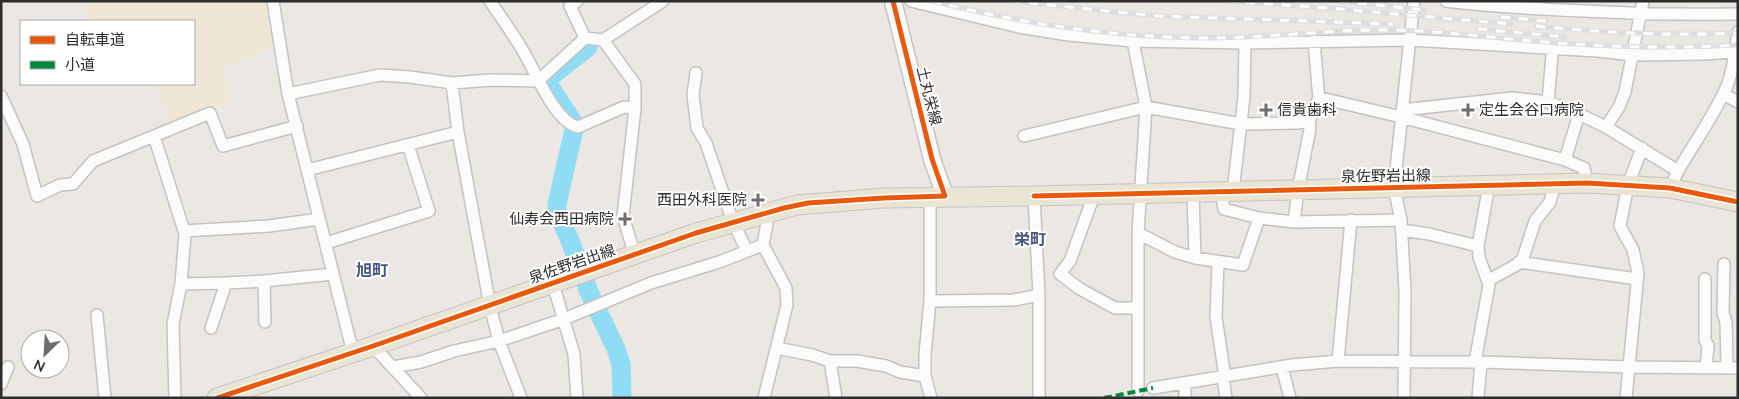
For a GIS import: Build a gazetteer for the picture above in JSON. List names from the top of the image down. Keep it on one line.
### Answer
{"streets":{"main road":["土丸栄線","泉佐野岩出線"]},"crossings":[["土丸栄線","泉佐野岩出線"]],"districts":["栄町","旭町"],"places":{"health":["信貴歯科","定生会谷口病院","西田外科医院","仙寿会西田病院"]},"legend":["自転車道","小道"],"north":"bottom left"}
